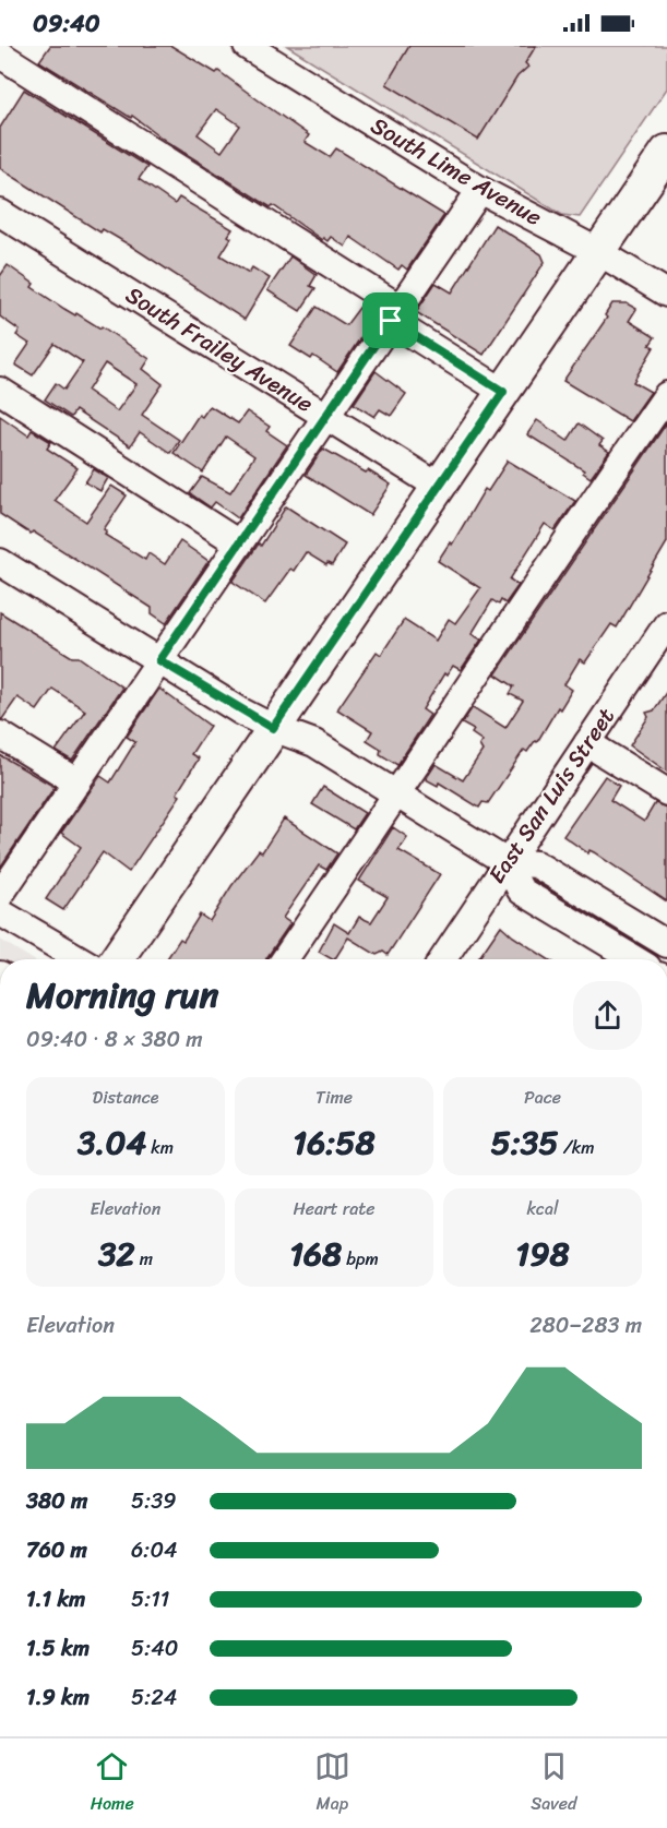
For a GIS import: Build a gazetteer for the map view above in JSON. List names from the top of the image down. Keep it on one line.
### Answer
{"streets":{"street":["South Lime Avenue","South Frailey Avenue","East San Luis Street"]},"page":{"status":"09:40","heading":["Morning run","09:40 · 8 × 380 m"],"stats":[["Distance","3.04 km"],["Time","16:58"],["Pace","5:35 /km"],["Elevation","32 m"],["Heart rate","168 bpm"],["kcal","198"]],"chart":["Elevation","280–283 m"],"list":[{"name":"380 m","note":"5:39"},{"name":"760 m","note":"6:04"},{"name":"1.1 km","note":"5:11"},{"name":"1.5 km","note":"5:40"},{"name":"1.9 km","note":"5:24"}],"tabs":["Home","Map","Saved"]}}
